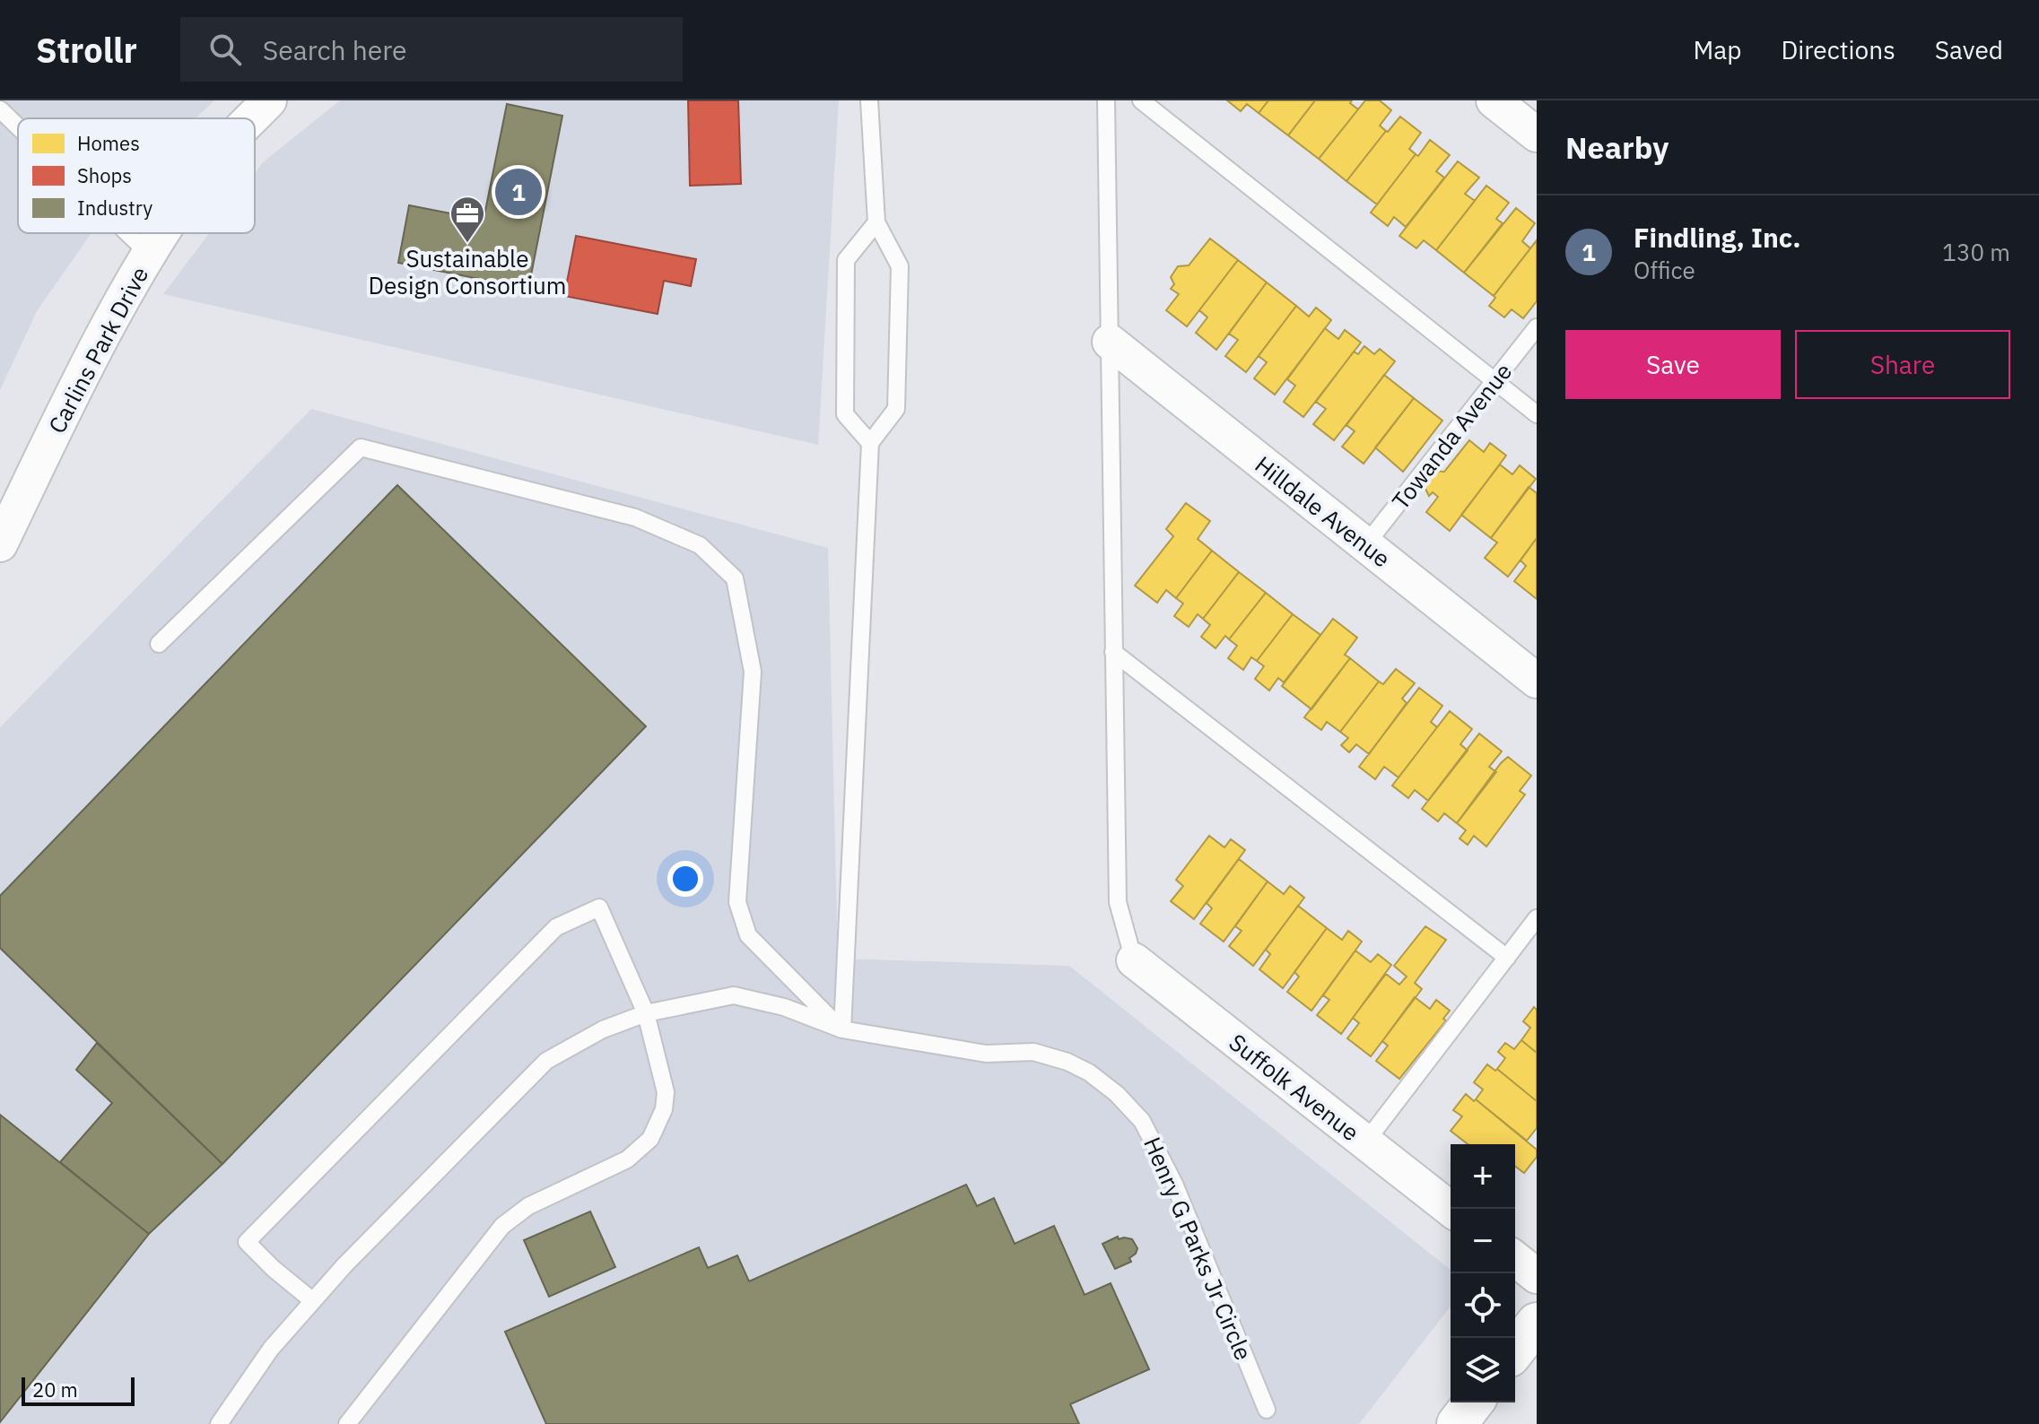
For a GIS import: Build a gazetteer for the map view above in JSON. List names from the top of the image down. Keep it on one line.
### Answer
{"streets":{"street":["Carlins Park Drive","Hilldale Avenue","Suffolk Avenue"],"lane":["Towanda Avenue","Henry G Parks Jr Circle"]},"crossings":[["Towanda Avenue","Hilldale Avenue"]],"places":{"office":["Sustainable Design Consortium"]},"legend":["Homes","Shops","Industry"],"scale_bar":"20 m","page":{"header":"Strollr","search":"Search here","nav":["Map","Directions","Saved"],"heading":"Nearby","pins":"1","list":[{"mark":"1","name":"Findling, Inc.","note":"Office","value":"130 m"}],"buttons":["Save","Share"],"map_buttons":["+","−"],"scale":"20 m"}}
